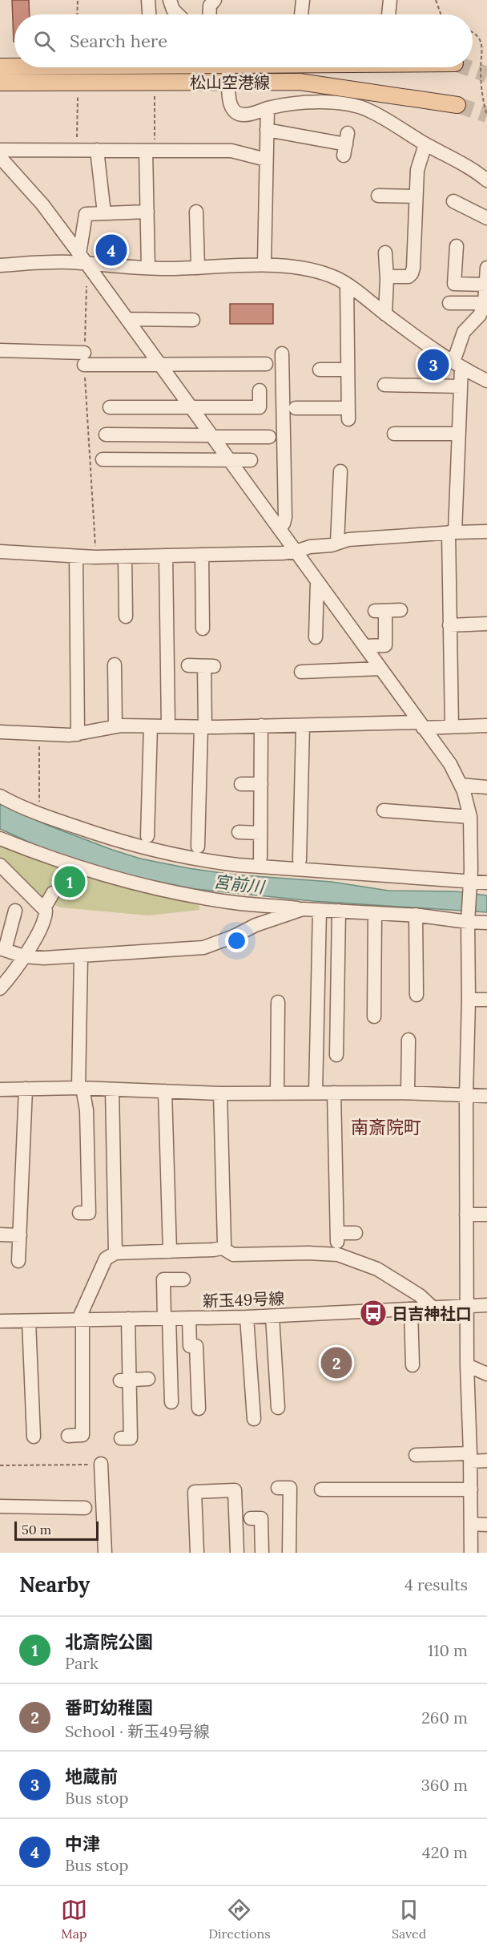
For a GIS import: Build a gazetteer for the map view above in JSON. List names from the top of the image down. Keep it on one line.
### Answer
{"streets":{"main road":["松山空港線"],"street":["新玉49号線"]},"districts":["南斎院町"],"water":["宮前川"],"places":{"bus stop":["日吉神社口"]},"scale_bar":"50 m","page":{"search":"Search here","pins":["4","3","1","2"],"scale":"50 m","heading":["Nearby","4 results"],"list":[{"mark":"1","name":"北斎院公園","note":"Park","value":"110 m"},{"mark":"2","name":"番町幼稚園","note":"School · 新玉49号線","value":"260 m"},{"mark":"3","name":"地蔵前","note":"Bus stop","value":"360 m"},{"mark":"4","name":"中津","note":"Bus stop","value":"420 m"}],"nav":["Map","Directions","Saved"]}}
